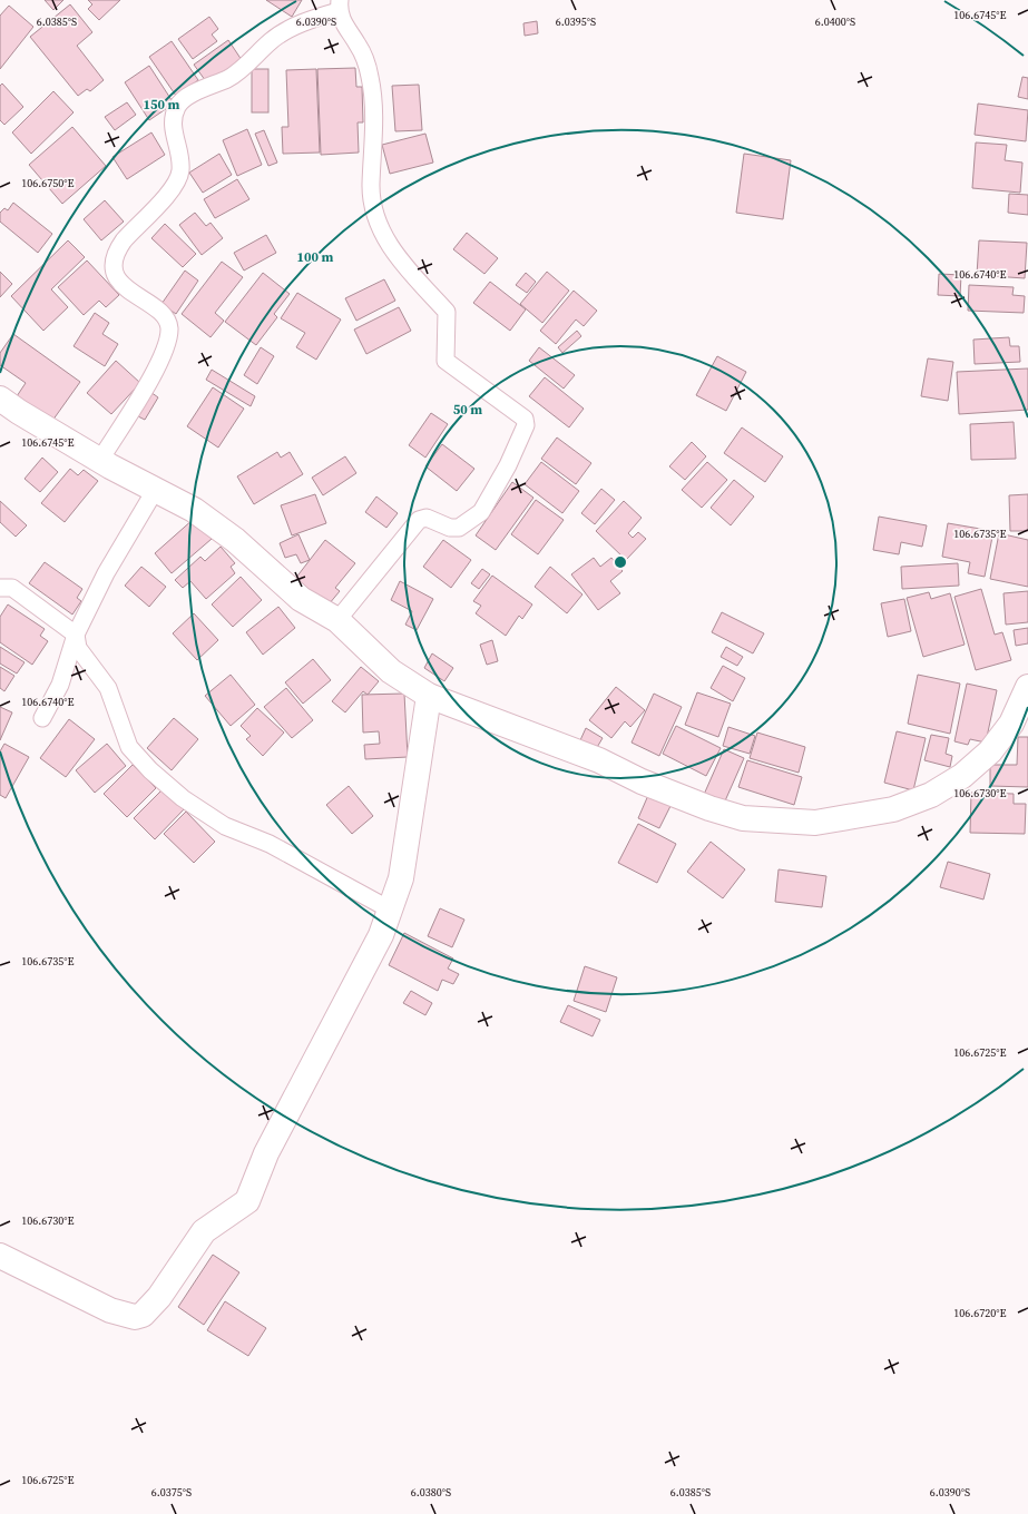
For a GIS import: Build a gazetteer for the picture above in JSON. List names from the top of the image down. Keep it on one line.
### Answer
{"coordinates":["106.6745°E","6.0385°S","6.0390°S","6.0395°S","6.0400°S","106.6750°E","106.6740°E","106.6735°E","106.6730°E","106.6725°E","106.6720°E","6.0375°S","6.0380°S"],"rings":["150 m","100 m","50 m"]}
